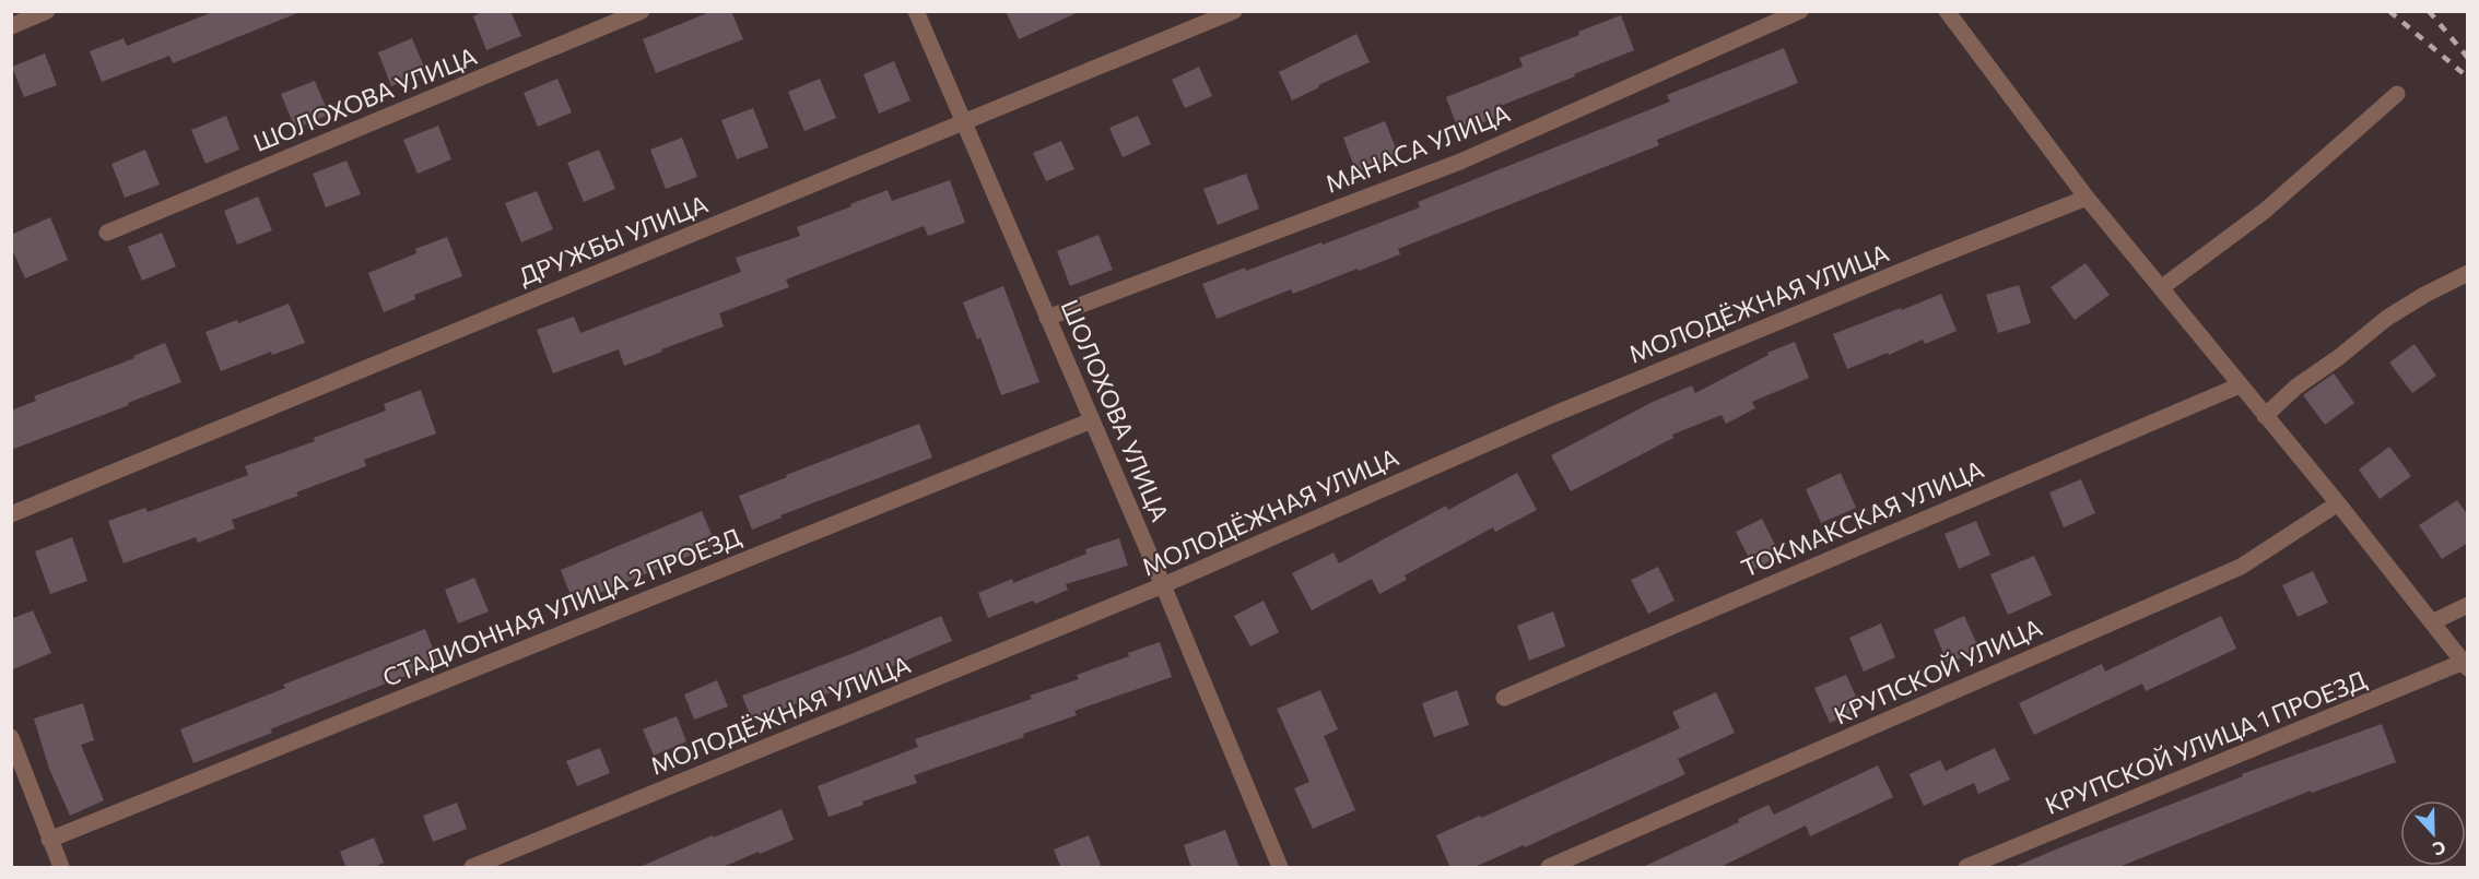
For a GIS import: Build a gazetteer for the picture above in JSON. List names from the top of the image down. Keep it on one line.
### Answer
{"streets":{"street":["ШОЛОХОВА УЛИЦА","МАНАСА УЛИЦА","ДРУЖБЫ УЛИЦА","МОЛОДЁЖНАЯ УЛИЦА","ТОКМАКСКАЯ УЛИЦА","СТАДИОННАЯ УЛИЦА 2 ПРОЕЗД","КРУПСКОЙ УЛИЦА","КРУПСКОЙ УЛИЦА 1 ПРОЕЗД"]},"crossings":[["ШОЛОХОВА УЛИЦА","МАНАСА УЛИЦА"],["ШОЛОХОВА УЛИЦА","ДРУЖБЫ УЛИЦА"],["ШОЛОХОВА УЛИЦА","МОЛОДЁЖНАЯ УЛИЦА"],["ШОЛОХОВА УЛИЦА","СТАДИОННАЯ УЛИЦА 2 ПРОЕЗД"]],"north":"bottom"}
